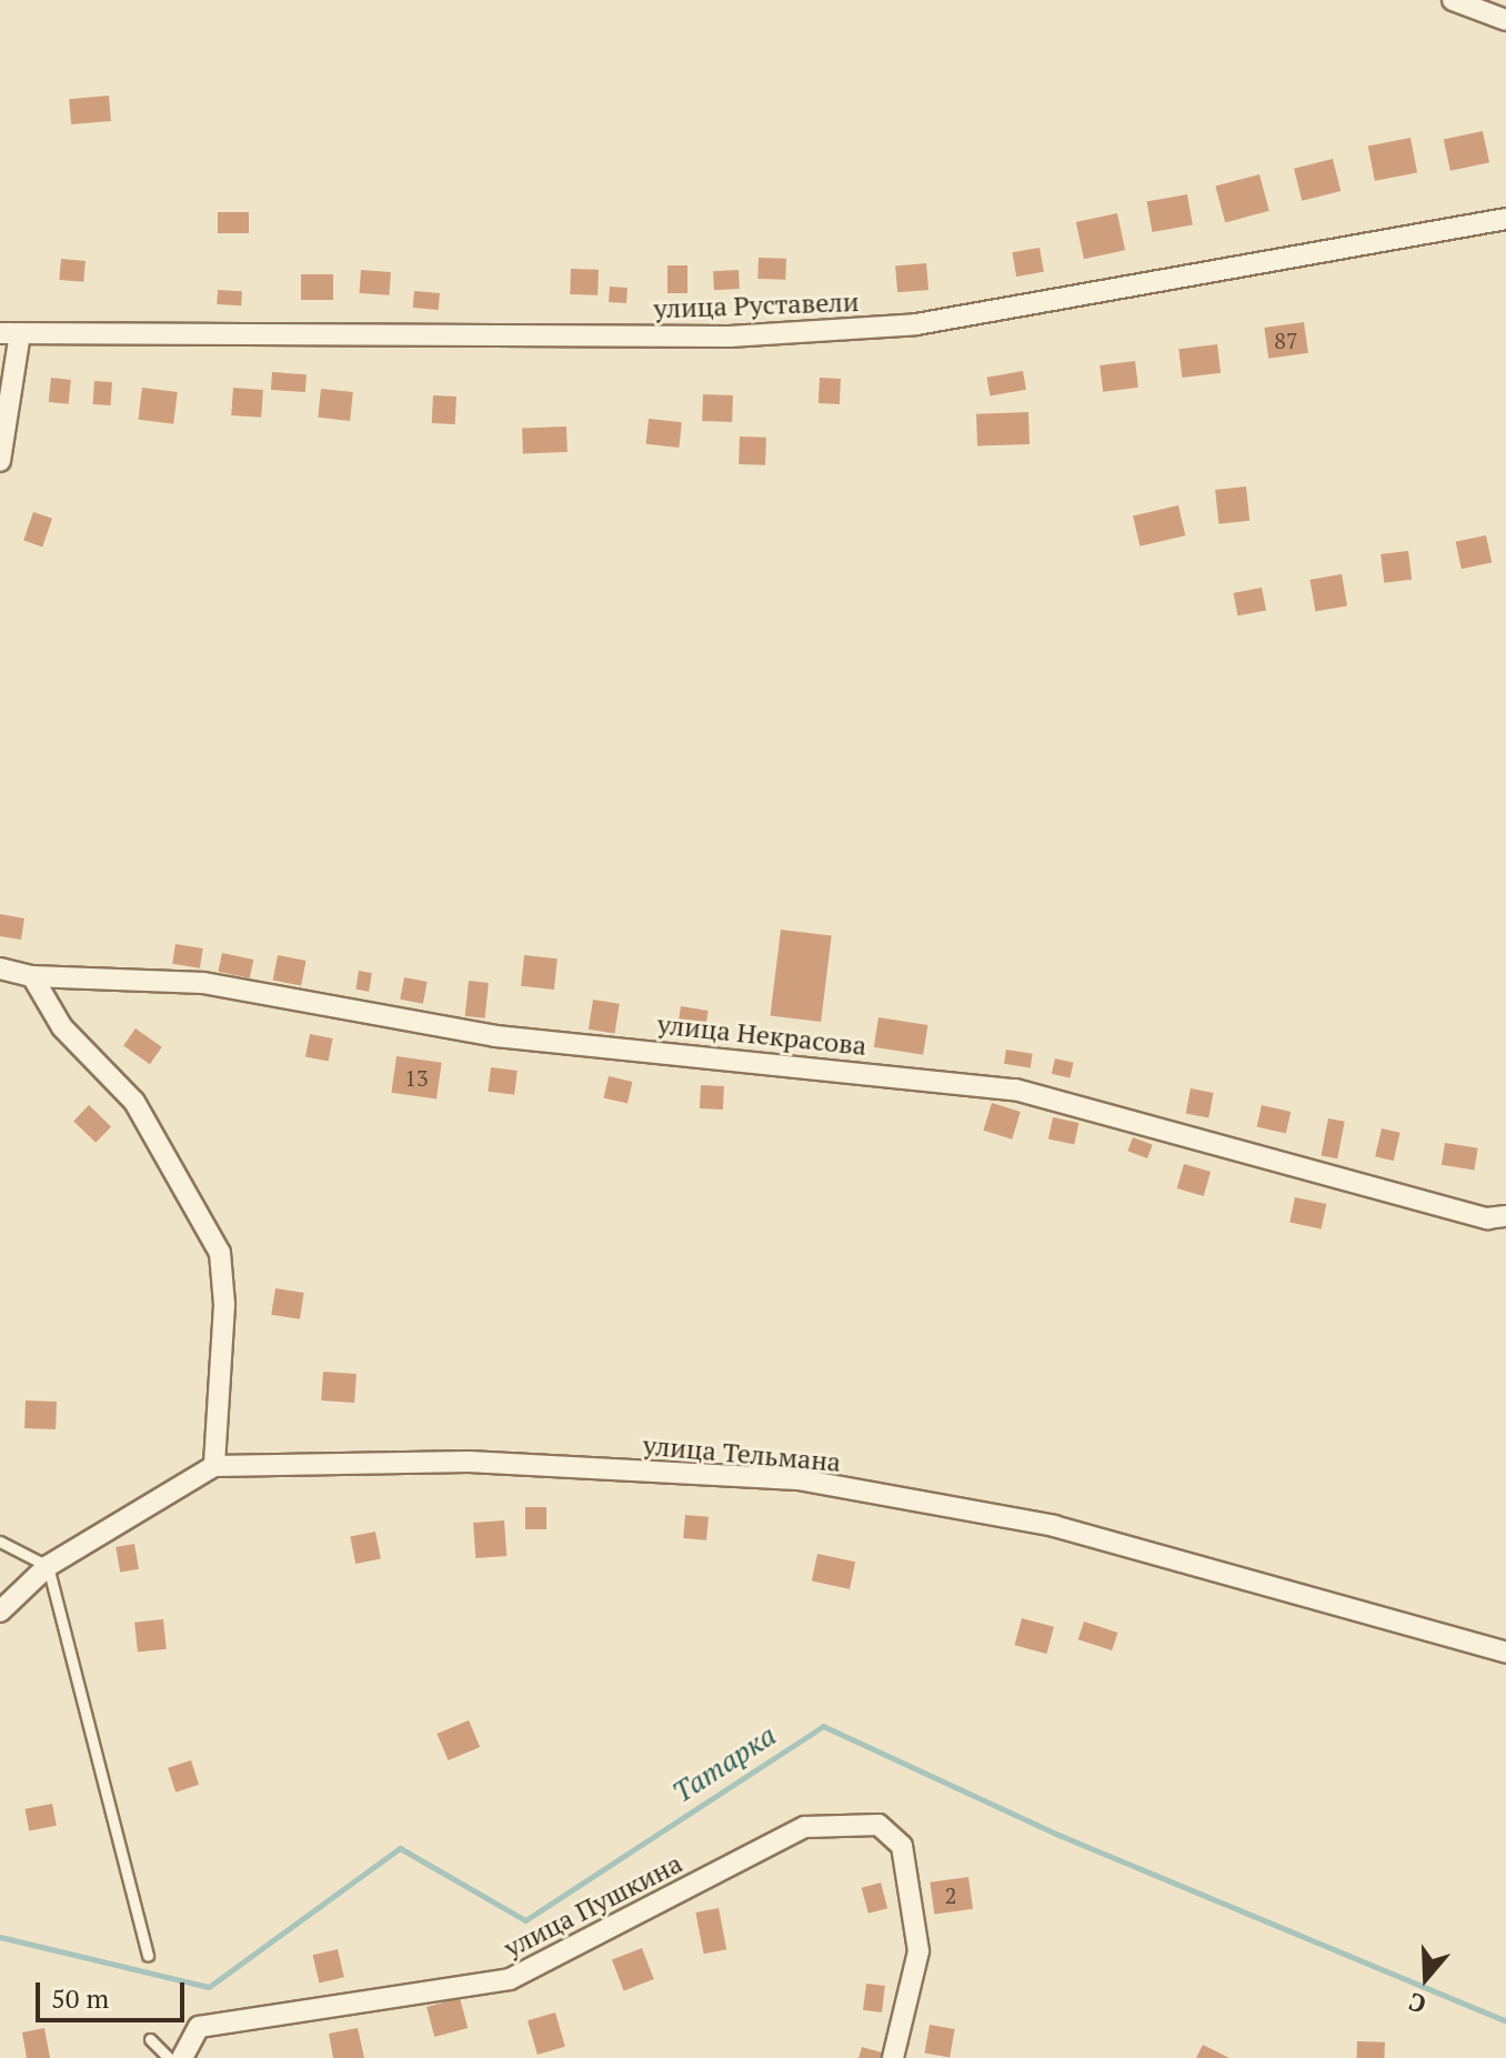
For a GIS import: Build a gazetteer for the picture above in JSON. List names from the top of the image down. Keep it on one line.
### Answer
{"streets":{"street":["улица Руставели","улица Некрасова","улица Тельмана","улица Пушкина"]},"water":["Татарка"],"house_numbers":["87","13","2"],"scale_bar":"50 m","north":"bottom"}
